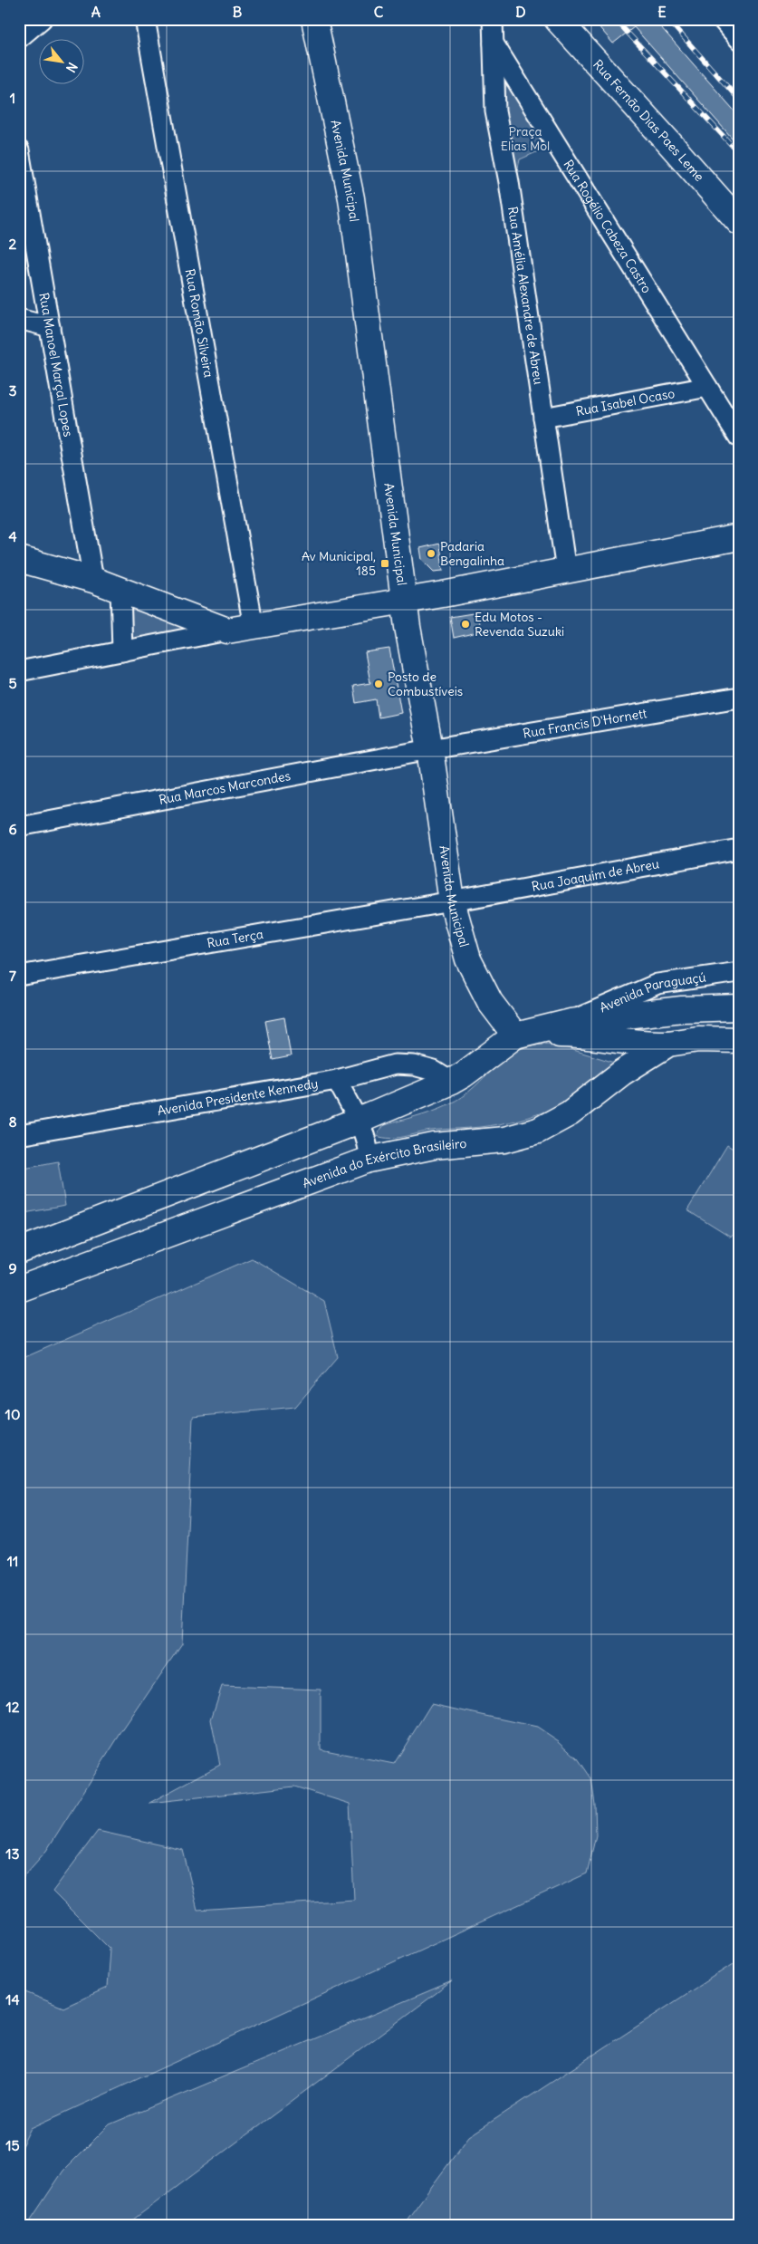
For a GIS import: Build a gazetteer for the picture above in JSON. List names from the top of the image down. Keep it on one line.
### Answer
{"streets":{"main road":["Rua Fernão Dias Paes Leme","Avenida Municipal","Avenida do Exército Brasileiro"],"street":["Rua Rogélio Cabeza Castro","Rua Amélia Alexandre de Abreu","Rua Romão Silveira","Rua Manoel Marçal Lopes","Rua Isabel Ocaso","Rua Francis D'Hornett","Rua Marcos Marcondes","Rua Joaquim de Abreu","Rua Terça","Avenida Paraguaçú","Avenida Presidente Kennedy"]},"crossings":[["Avenida Municipal","Rua Francis D'Hornett"],["Avenida Municipal","Rua Marcos Marcondes"],["Avenida Municipal","Rua Joaquim de Abreu"],["Avenida Municipal","Rua Terça"],["Rua Rogélio Cabeza Castro","Rua Amélia Alexandre de Abreu"],["Rua Rogélio Cabeza Castro","Rua Isabel Ocaso"],["Rua Amélia Alexandre de Abreu","Rua Isabel Ocaso"],["Rua Francis D'Hornett","Rua Marcos Marcondes"],["Rua Joaquim de Abreu","Rua Terça"]],"parks":["Praça Elias Mol"],"places":{"other":["Padaria Bengalinha","Edu Motos - Revenda Suzuki","Posto de Combustíveis"],"transit":["Av Municipal, 185"]},"north":"bottom right","grid":{"columns":["A","B","C","D","E"],"rows":["1","2","3","4","5","6","7","8","9","10","11","12","13","14","15"]}}
